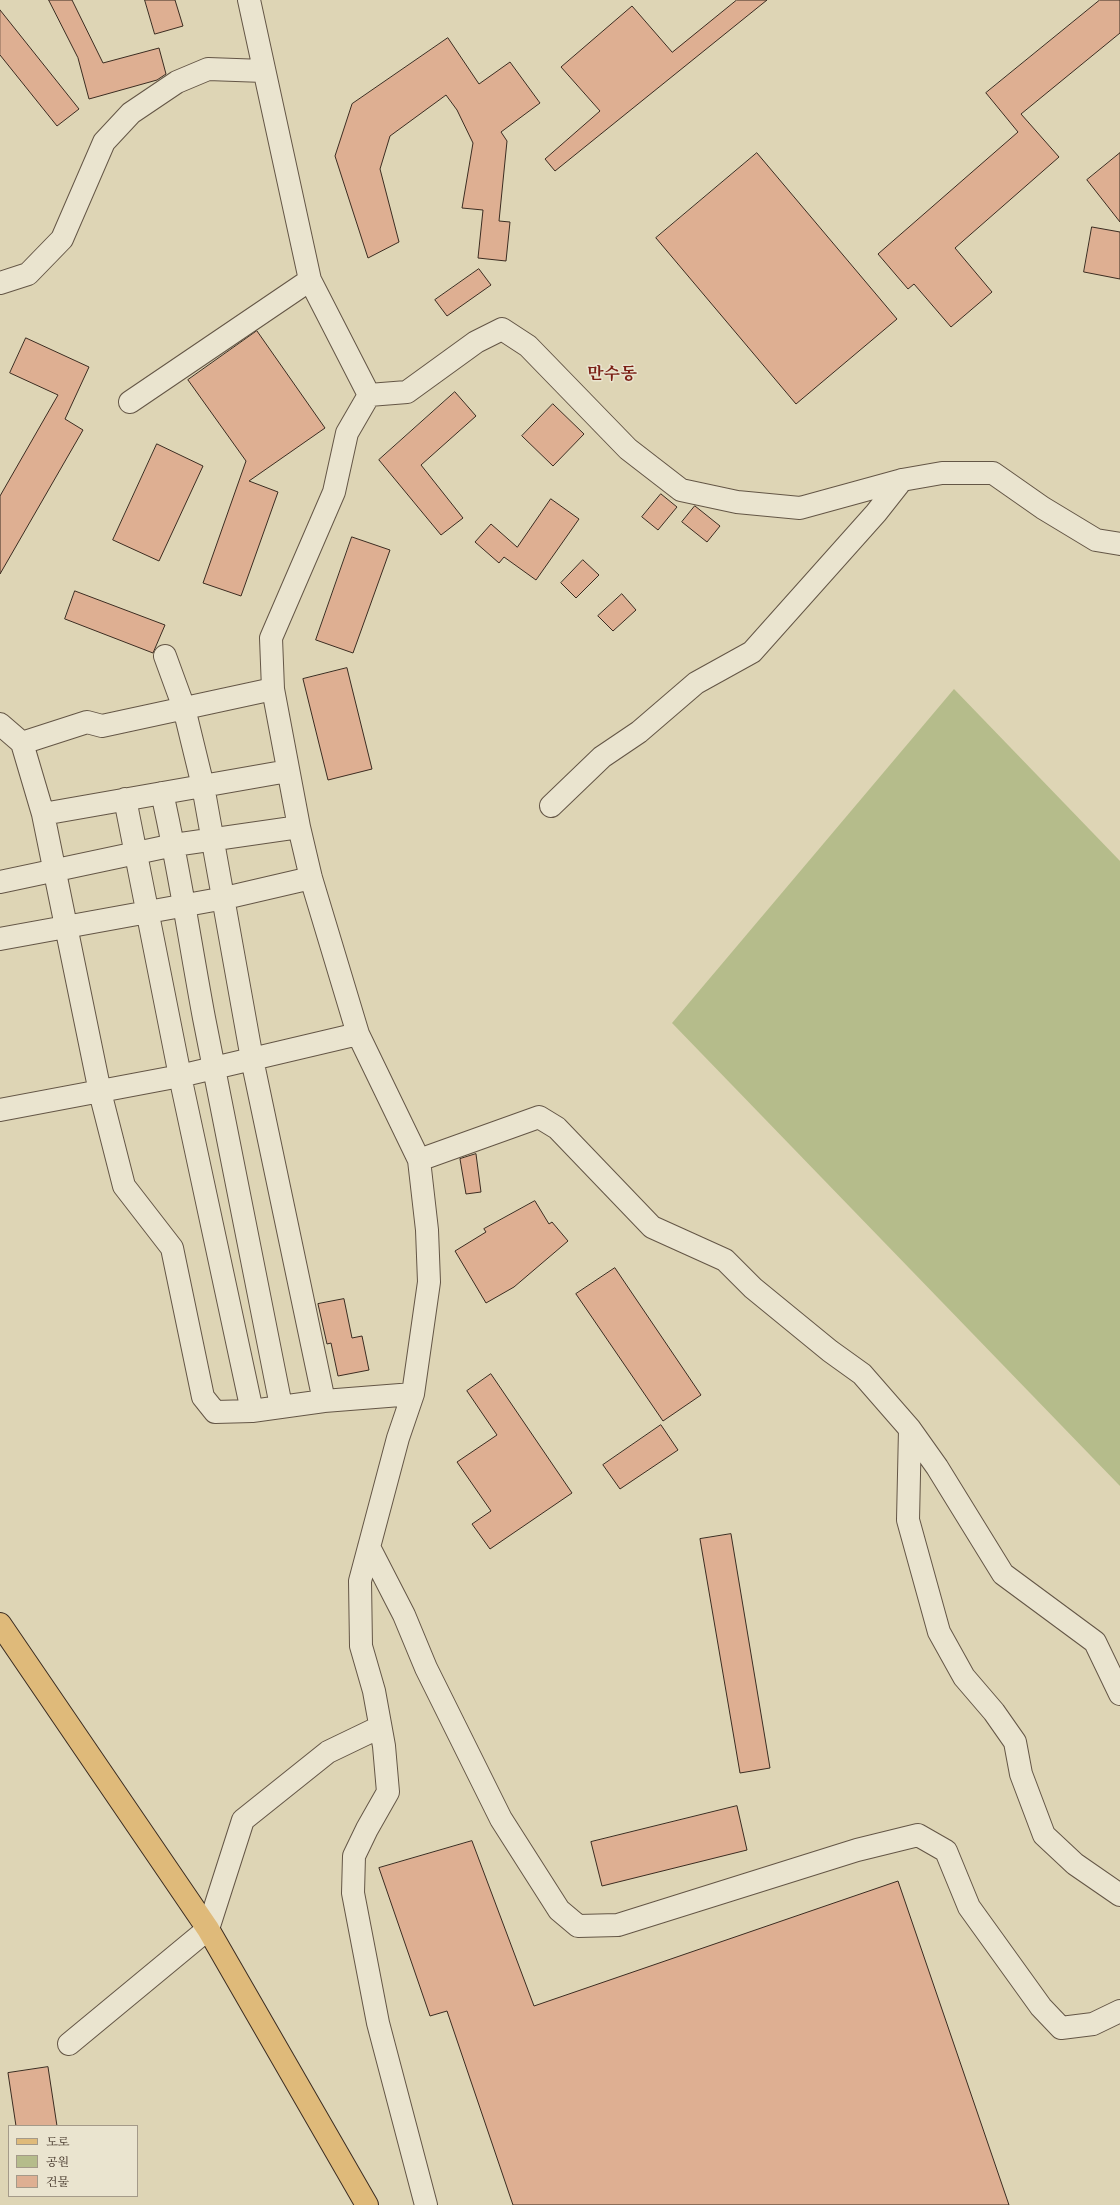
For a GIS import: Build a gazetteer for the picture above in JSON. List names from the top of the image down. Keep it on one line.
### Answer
{"districts":["만수동"],"legend":["도로","공원","건물"]}
